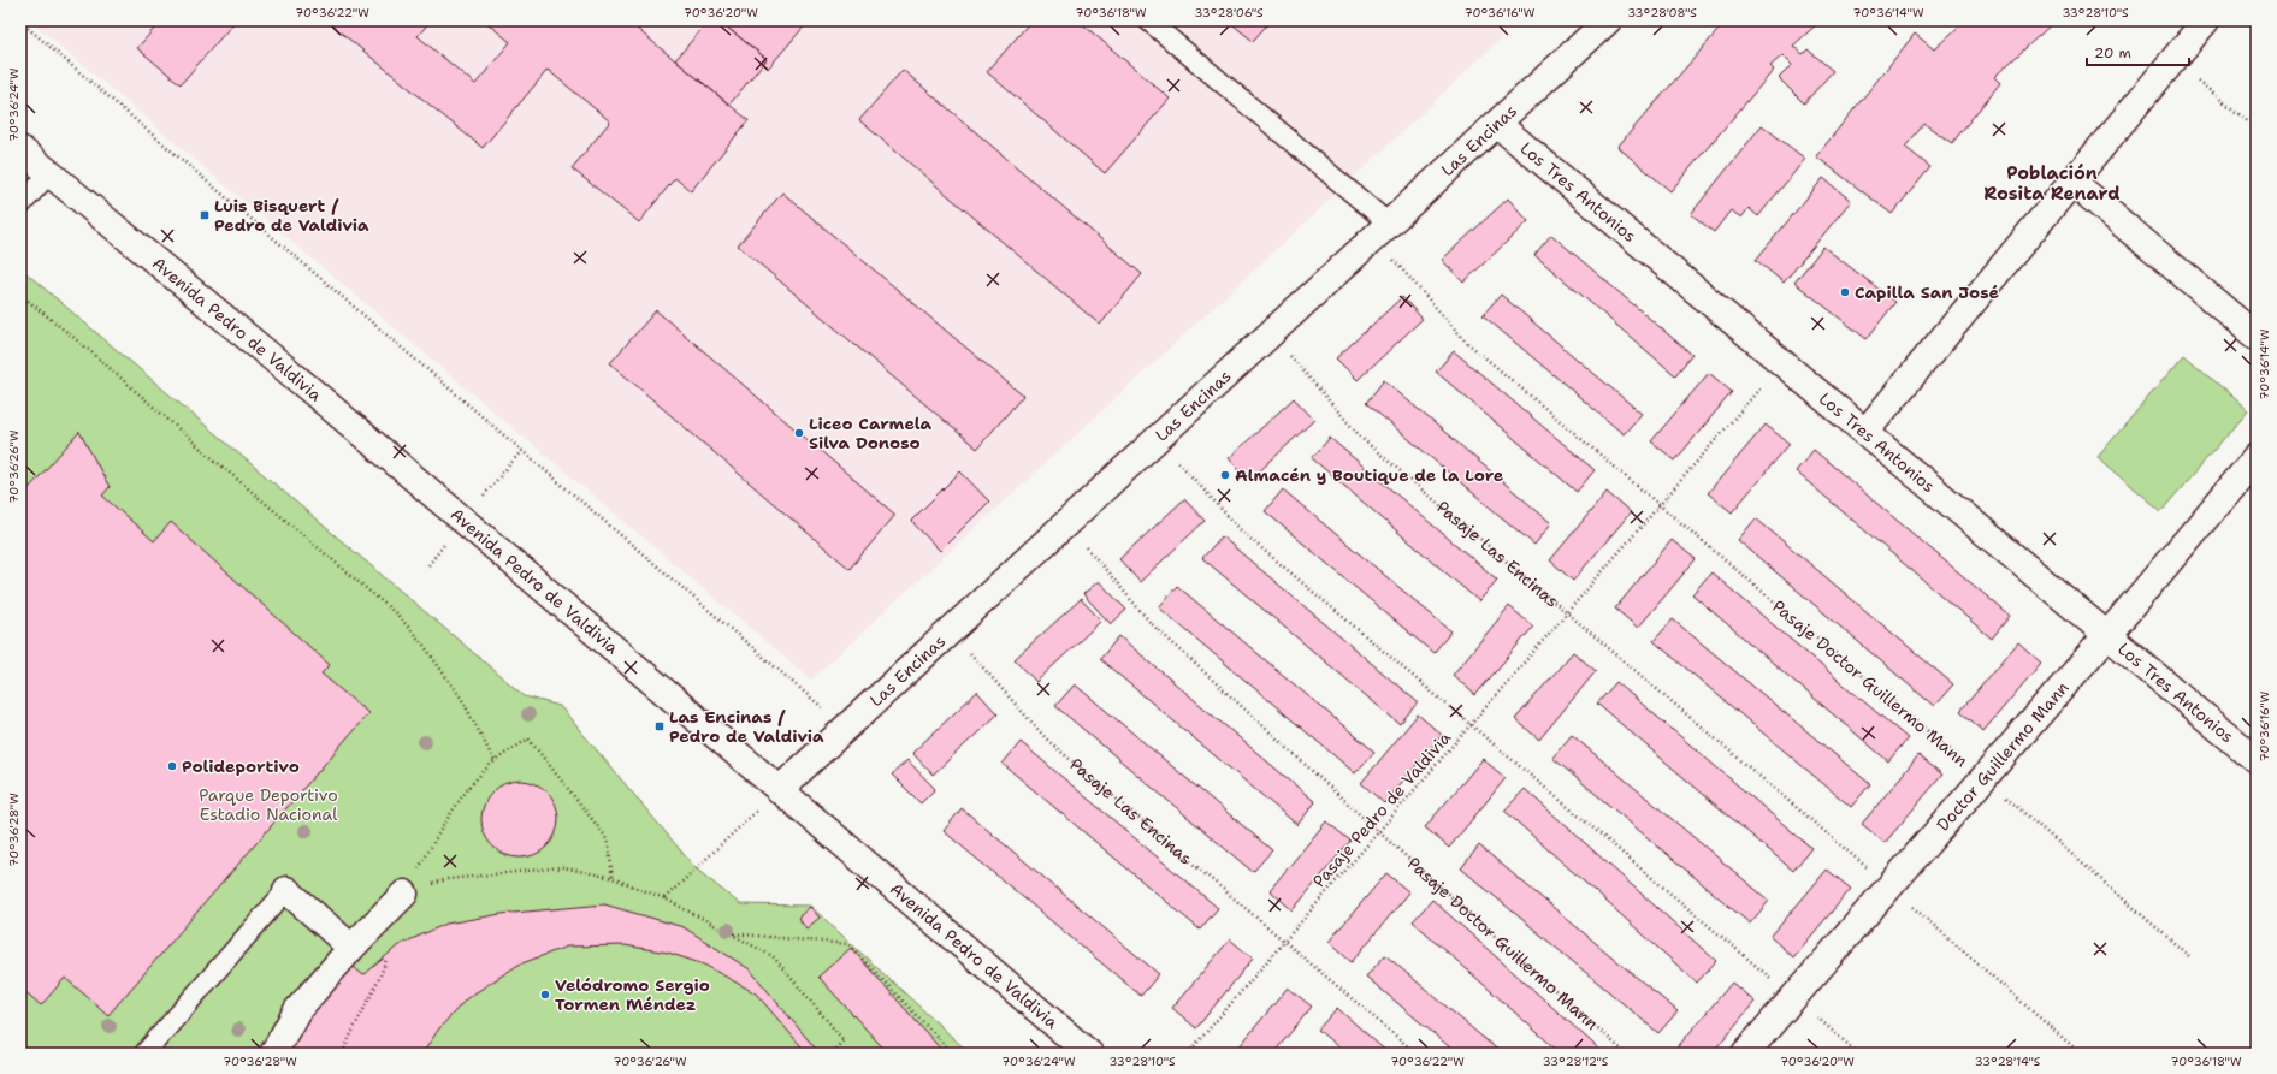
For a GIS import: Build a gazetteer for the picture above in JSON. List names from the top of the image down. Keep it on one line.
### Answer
{"streets":{"street":["Las Encinas","Los Tres Antonios","Avenida Pedro de Valdivia","Doctor Guillermo Mann"],"path":["Pasaje Las Encinas","Pasaje Doctor Guillermo Mann","Pasaje Pedro de Valdivia"]},"crossings":[["Las Encinas","Los Tres Antonios"],["Las Encinas","Avenida Pedro de Valdivia"],["Los Tres Antonios","Doctor Guillermo Mann"],["Los Tres Antonios","Pasaje Pedro de Valdivia"],["Pasaje Las Encinas","Pasaje Pedro de Valdivia"],["Pasaje Doctor Guillermo Mann","Doctor Guillermo Mann"],["Pasaje Doctor Guillermo Mann","Pasaje Pedro de Valdivia"]],"districts":["Población Rosita Renard"],"parks":["Parque Deportivo Estadio Nacional"],"places":{"transit":["Luis Bisquert / Pedro de Valdivia","Las Encinas / Pedro de Valdivia"],"other":["Capilla San José","Liceo Carmela Silva Donoso","Almacén y Boutique de la Lore","Polideportivo","Velódromo Sergio Tormen Méndez"]},"scale_bar":"20 m","coordinates":["70°36'22\"W","70°36'20\"W","70°36'18\"W","33°28'06\"S","70°36'16\"W","33°28'08\"S","70°36'14\"W","33°28'10\"S","70°36'24\"W","70°36'26\"W","70°36'28\"W","33°28'12\"S","33°28'14\"S"]}
